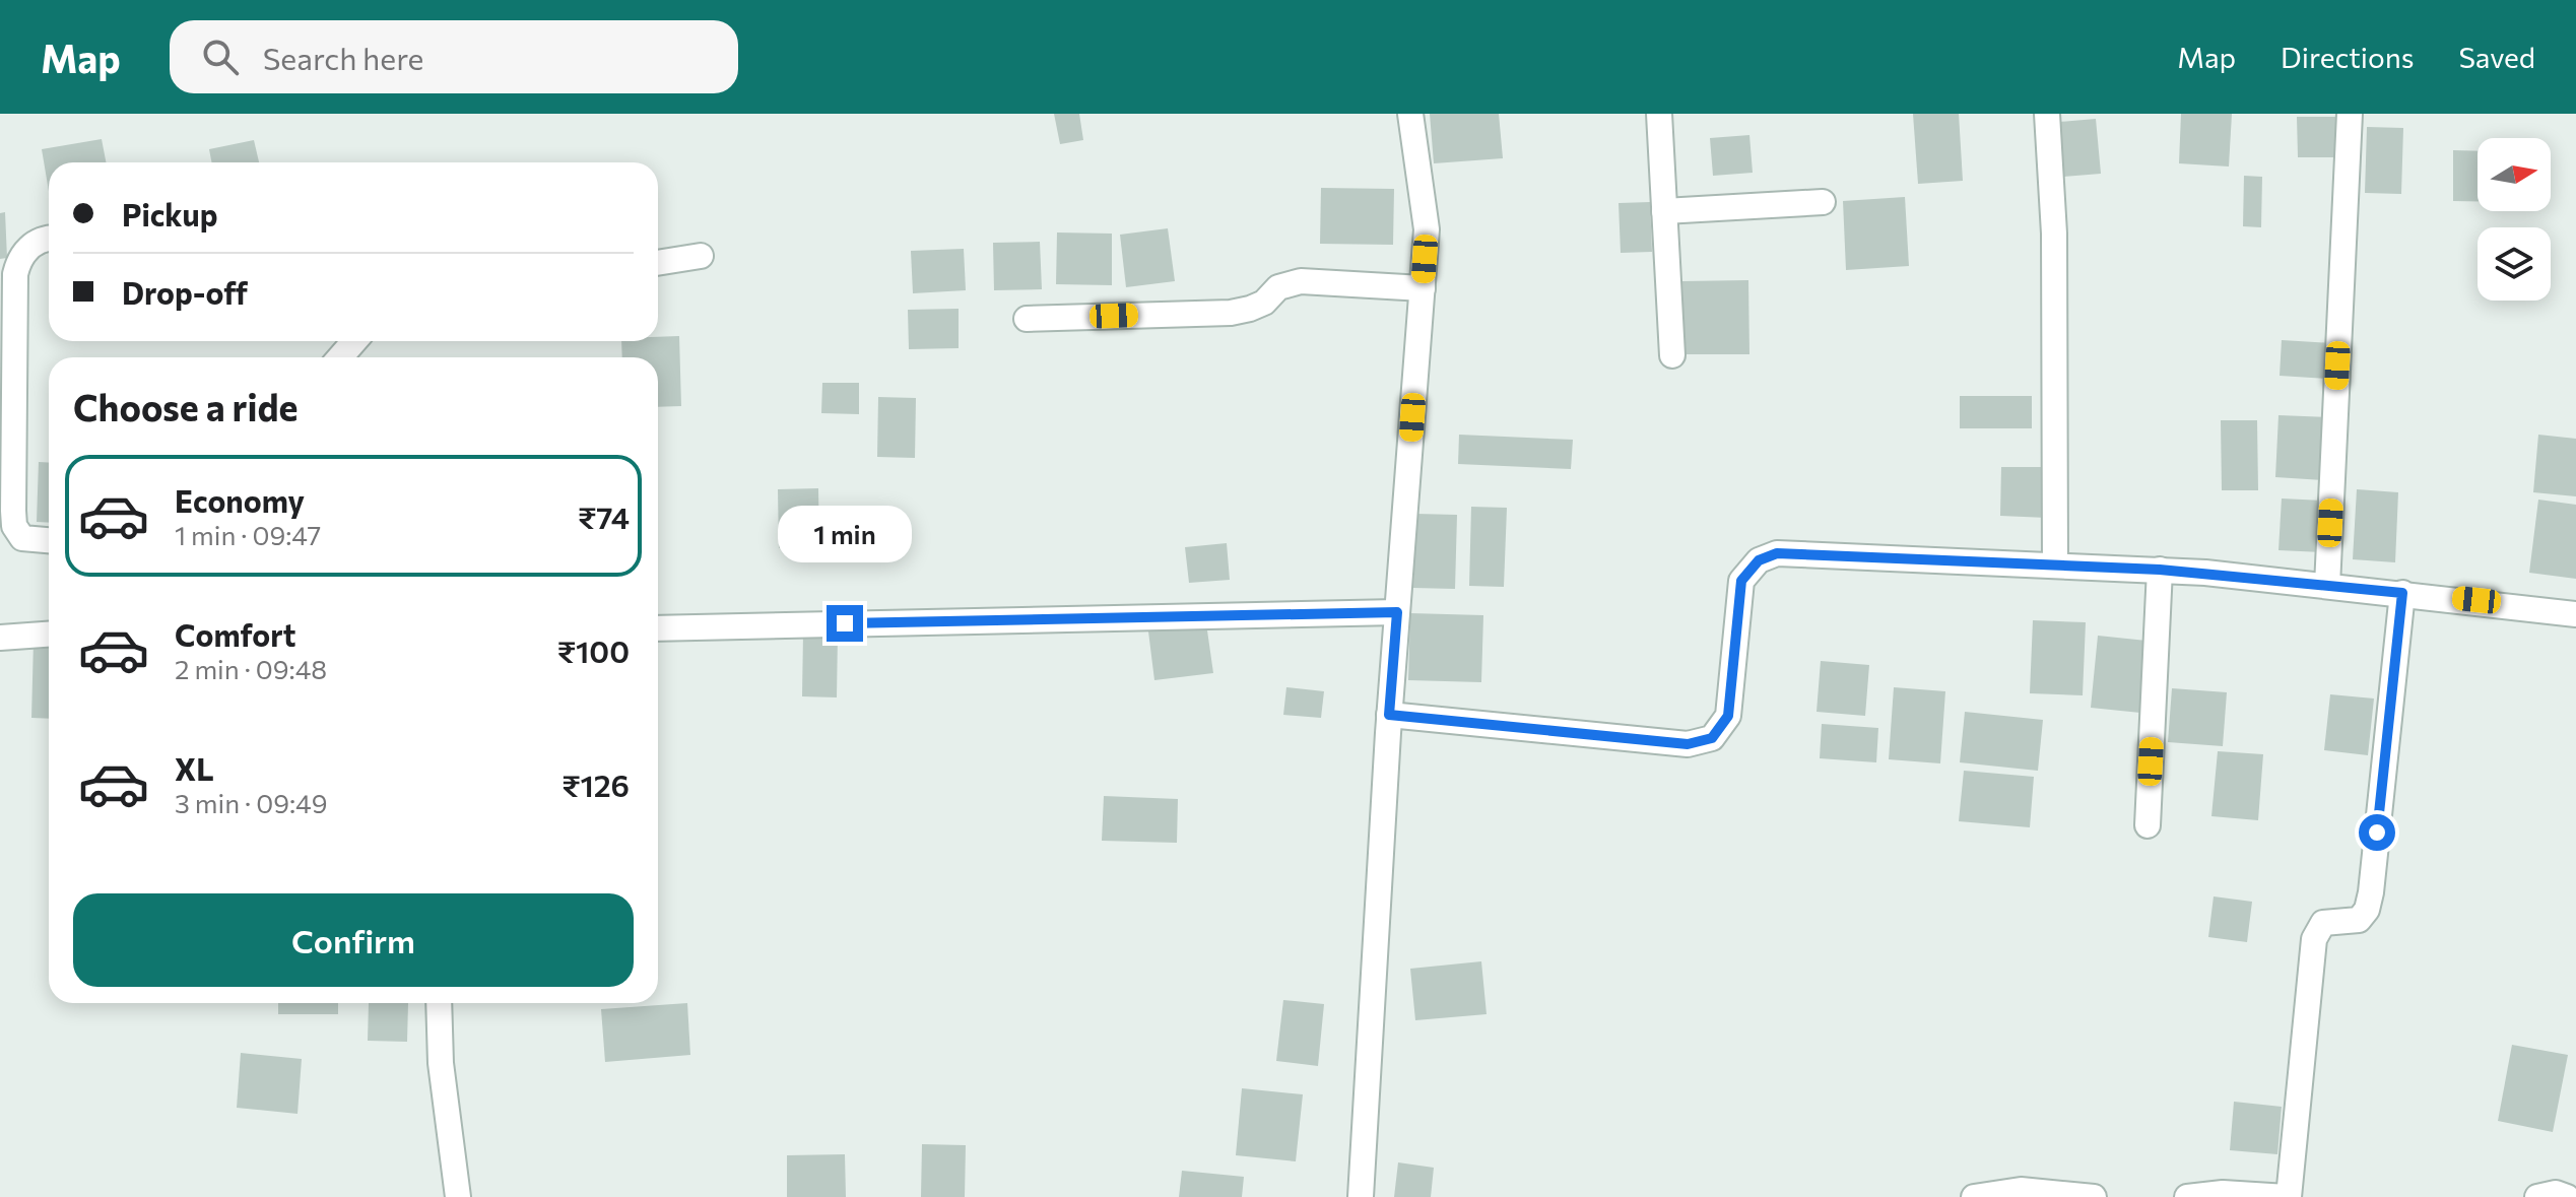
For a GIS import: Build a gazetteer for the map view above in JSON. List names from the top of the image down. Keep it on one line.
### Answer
{"north":"right","page":{"header":"Map","search":"Search here","nav":["Map","Directions","Saved"],"banner":["Pickup","Drop-off"],"heading":"Choose a ride","list":[{"name":"Economy","note":"1 min · 09:47","value":"₹74"},{"name":"Comfort","note":"2 min · 09:48","value":"₹100"},{"name":"XL","note":"3 min · 09:49","value":"₹126"}],"bubble":"1 min","buttons":"Confirm"}}
